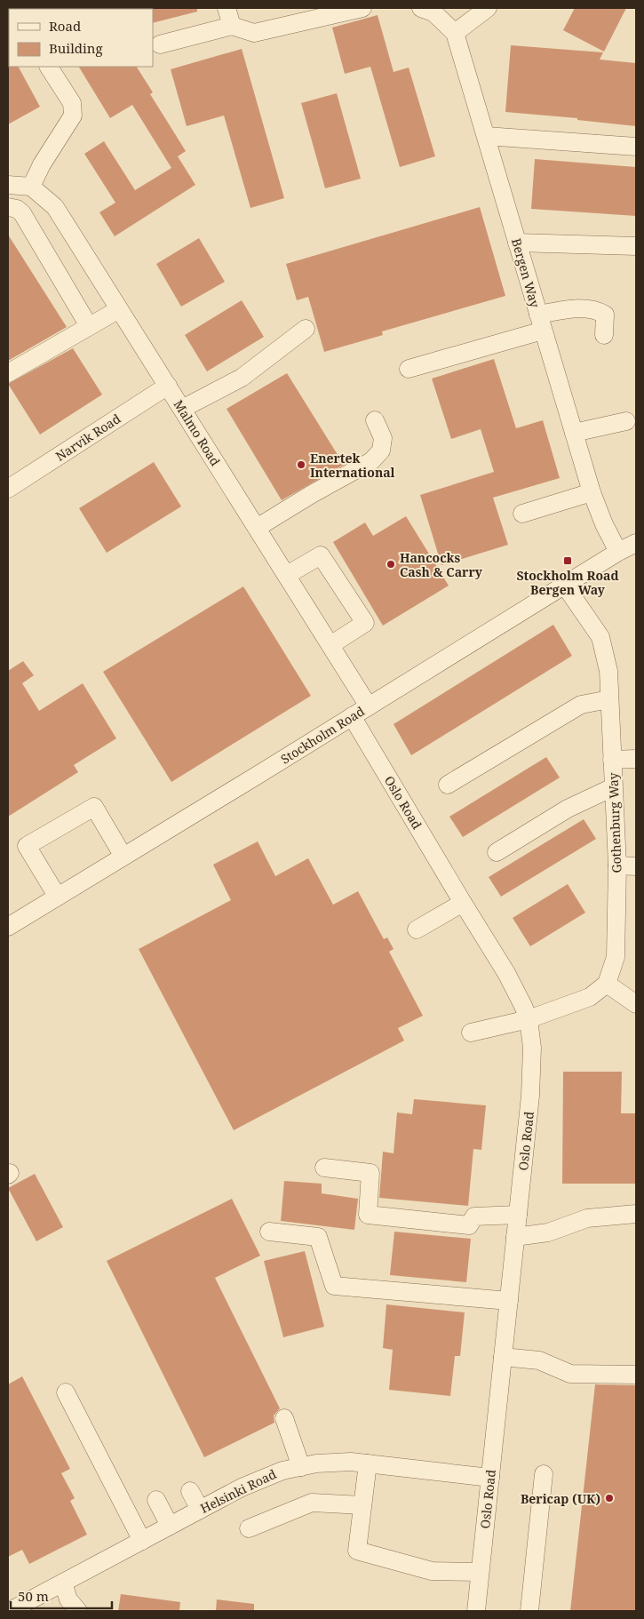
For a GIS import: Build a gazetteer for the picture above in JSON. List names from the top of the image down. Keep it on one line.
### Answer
{"streets":{"street":["Bergen Way","Malmo Road","Narvik Road","Stockholm Road","Oslo Road","Gothenburg Way","Helsinki Road"]},"crossings":[["Bergen Way","Stockholm Road"],["Malmo Road","Narvik Road"],["Malmo Road","Stockholm Road"],["Stockholm Road","Oslo Road"],["Stockholm Road","Gothenburg Way"],["Oslo Road","Helsinki Road"]],"places":{"other":["Enertek International","Hancocks Cash & Carry","Bericap (UK)"],"transit":["Stockholm Road Bergen Way"]},"legend":["Road","Building"],"scale_bar":"50 m"}
